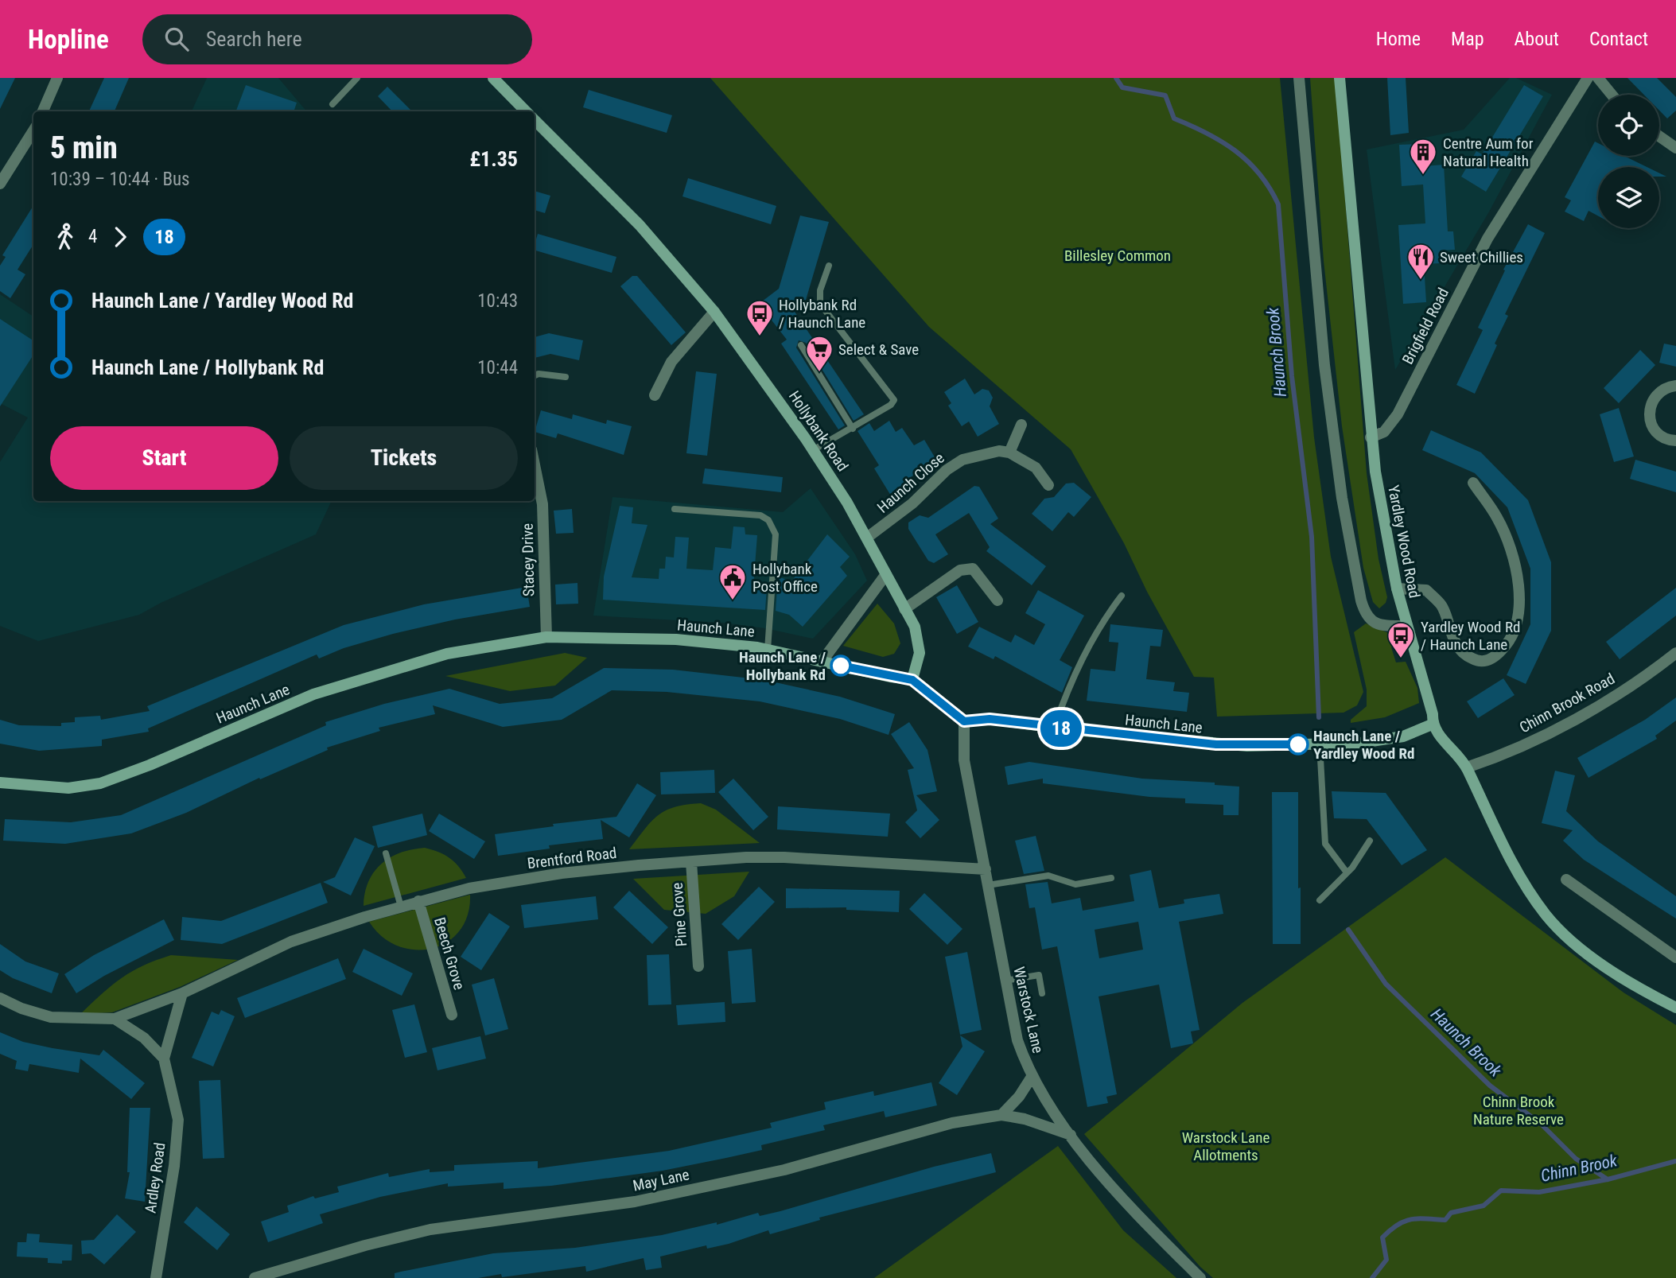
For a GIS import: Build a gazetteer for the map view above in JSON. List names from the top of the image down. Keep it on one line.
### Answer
{"streets":{"street":["Brigfield Road","Hollybank Road","Haunch Close","Yardley Wood Road","Stacey Drive","Haunch Lane","Chinn Brook Road","Brentford Road","Pine Grove","Beech Grove","Warstock Lane","Ardley Road","May Lane"]},"crossings":[["Brigfield Road","Yardley Wood Road"],["Hollybank Road","Haunch Close"],["Hollybank Road","Haunch Lane"],["Yardley Wood Road","Haunch Lane"],["Stacey Drive","Haunch Lane"],["Haunch Lane","Warstock Lane"],["Brentford Road","Pine Grove"],["Brentford Road","Beech Grove"],["Brentford Road","Warstock Lane"],["Warstock Lane","May Lane"]],"water":["Haunch Brook","Chinn Brook"],"parks":["Billesley Common","Chinn Brook Nature Reserve","Warstock Lane Allotments"],"places":{"building":["Centre Aum for Natural Health"],"restaurant":["Sweet Chillies"],"bus stop":["Hollybank Rd / Haunch Lane","Yardley Wood Rd / Haunch Lane"],"supermarket":["Select & Save"],"public building":["Hollybank Post Office"],"other":["Haunch Lane / Hollybank Rd","Haunch Lane / Yardley Wood Rd"]},"lines":["bus line 18"],"page":{"header":"Hopline","search":"Search here","nav":["Home","Map","About","Contact"],"on_map":"18","heading":["5 min","10:39 – 10:44 · Bus","£1.35"],"legs":["4","18"],"list":[{"name":"Haunch Lane / Yardley Wood Rd","value":"10:43"},{"name":"Haunch Lane / Hollybank Rd","value":"10:44"}],"buttons":["Start","Tickets"]}}
